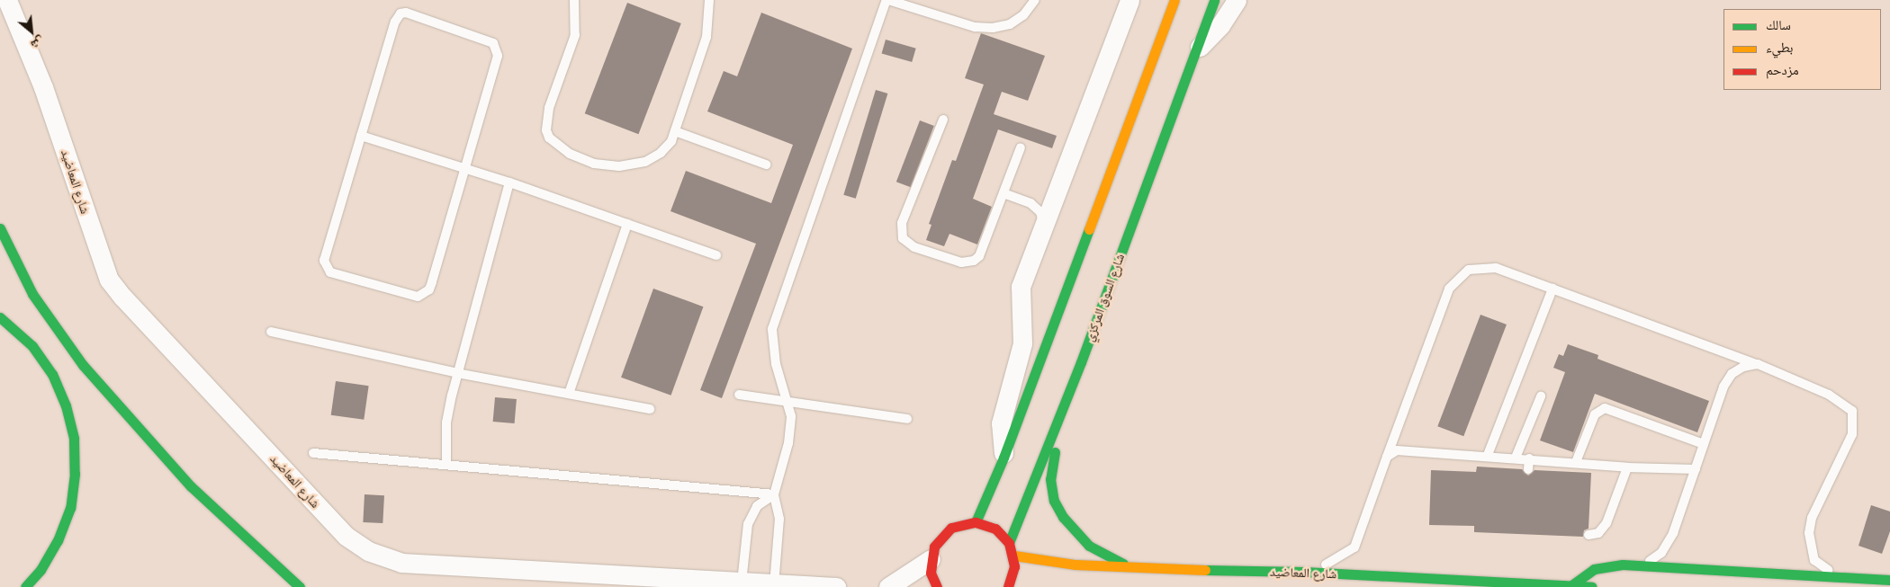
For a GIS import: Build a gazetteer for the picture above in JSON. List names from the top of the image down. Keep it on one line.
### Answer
{"streets":{"main road":["شارع المعاضيد","شارع السوق المركزي"]},"legend":["سالك","بطيء","مزدحم"],"north":"bottom right"}
